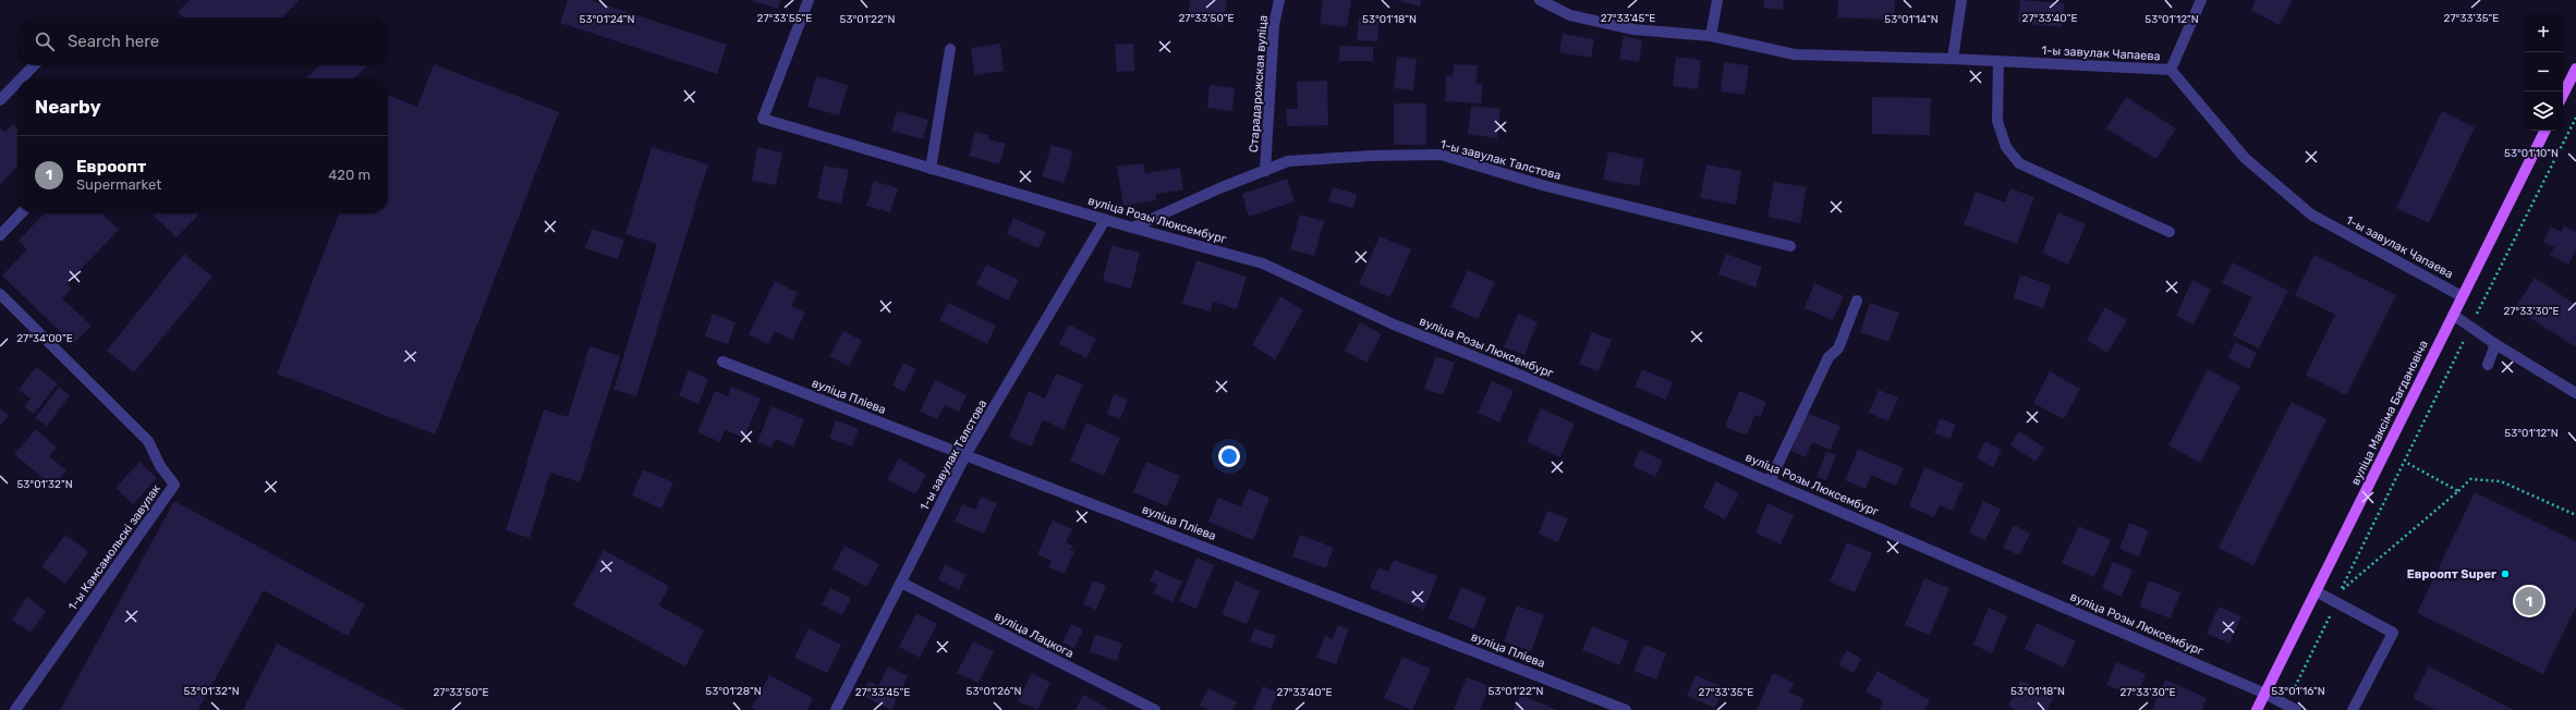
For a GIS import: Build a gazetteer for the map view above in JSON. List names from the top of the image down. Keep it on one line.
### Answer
{"streets":{"main road":["вуліца Максіма Багдановіча"],"street":["1-ы завулак Чапаева","Старадарожская вуліца","1-ы завулак Талстова","вуліца Розы Люксембург","вуліца Пліева","1-ы Камсамольскі завулак","вуліца Лацкога"]},"crossings":[["1-ы завулак Чапаева","вуліца Максіма Багдановіча"],["Старадарожская вуліца","1-ы завулак Талстова"],["1-ы завулак Талстова","вуліца Розы Люксембург"],["1-ы завулак Талстова","вуліца Пліева"],["1-ы завулак Талстова","вуліца Лацкога"],["вуліца Розы Люксембург","вуліца Максіма Багдановіча"]],"places":["Евроопт Super"],"page":{"map_buttons":["+","−"],"search":"Search here","heading":"Nearby","list":[{"mark":"1","name":"Евроопт","note":"Supermarket","value":"420 m"}],"pins":"1"},"coordinates":["27°33'35\"E","27°33'55\"E","27°33'50\"E","27°33'45\"E","27°33'40\"E","53°01'24\"N","53°01'22\"N","53°01'18\"N","53°01'14\"N","53°01'12\"N","53°01'10\"N","27°33'30\"E","27°34'00\"E","53°01'32\"N","53°01'28\"N","53°01'26\"N","53°01'16\"N"]}
